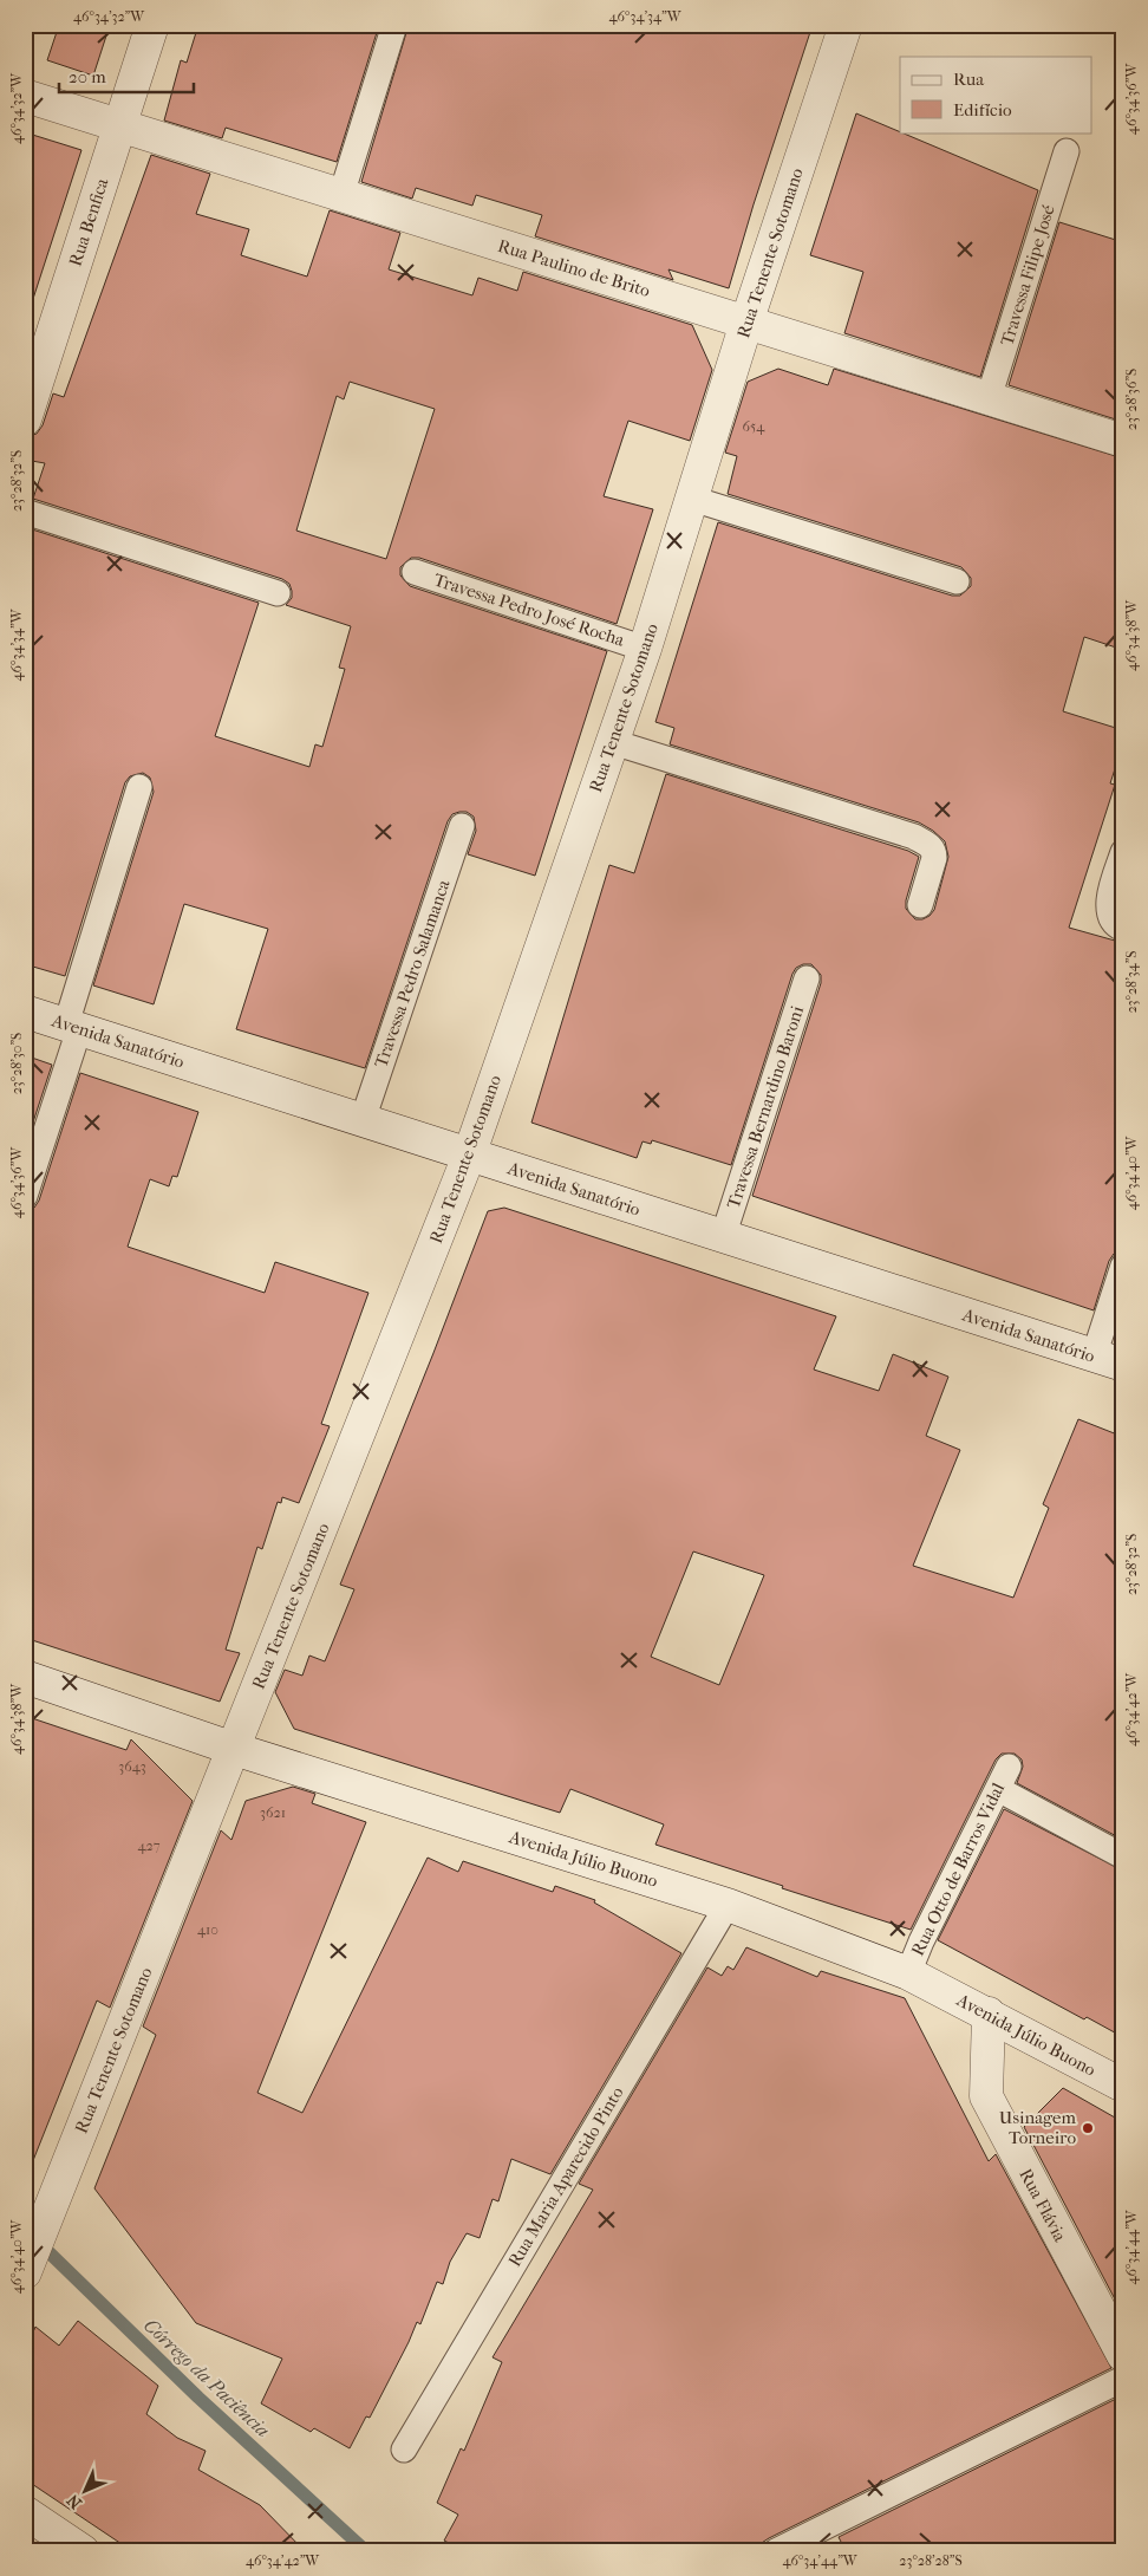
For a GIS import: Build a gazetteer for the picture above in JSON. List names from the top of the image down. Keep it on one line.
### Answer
{"streets":{"street":["Rua Benfica","Rua Tenente Sotomano","Rua Paulino de Brito","Avenida Sanatório","Avenida Júlio Buono","Rua Flávia"],"lane":["Travessa Filipe José","Travessa Pedro José Rocha","Travessa Pedro Salamanca","Travessa Bernardino Baroni","Rua Otto de Barros Vidal","Rua Maria Aparecido Pinto"]},"crossings":[["Rua Benfica","Rua Paulino de Brito"],["Rua Tenente Sotomano","Rua Paulino de Brito"],["Rua Tenente Sotomano","Travessa Pedro José Rocha"],["Rua Tenente Sotomano","Avenida Sanatório"],["Rua Tenente Sotomano","Avenida Júlio Buono"],["Rua Paulino de Brito","Travessa Filipe José"],["Travessa Pedro Salamanca","Avenida Sanatório"],["Avenida Sanatório","Travessa Bernardino Baroni"],["Avenida Júlio Buono","Rua Otto de Barros Vidal"],["Avenida Júlio Buono","Rua Maria Aparecido Pinto"],["Avenida Júlio Buono","Rua Flávia"]],"water":["Córrego da Paciência"],"places":["Usinagem Torneiro"],"house_numbers":["654","3643","3621","427","410"],"legend":["Rua","Edifício"],"scale_bar":"20 m","north":"bottom left","coordinates":["46°34'32\"W","46°34'34\"W","46°34'36\"W","23°28'36\"S","23°28'32\"S","46°34'38\"W","23°28'34\"S","23°28'30\"S","46°34'40\"W","46°34'42\"W","46°34'44\"W","23°28'28\"S"]}
